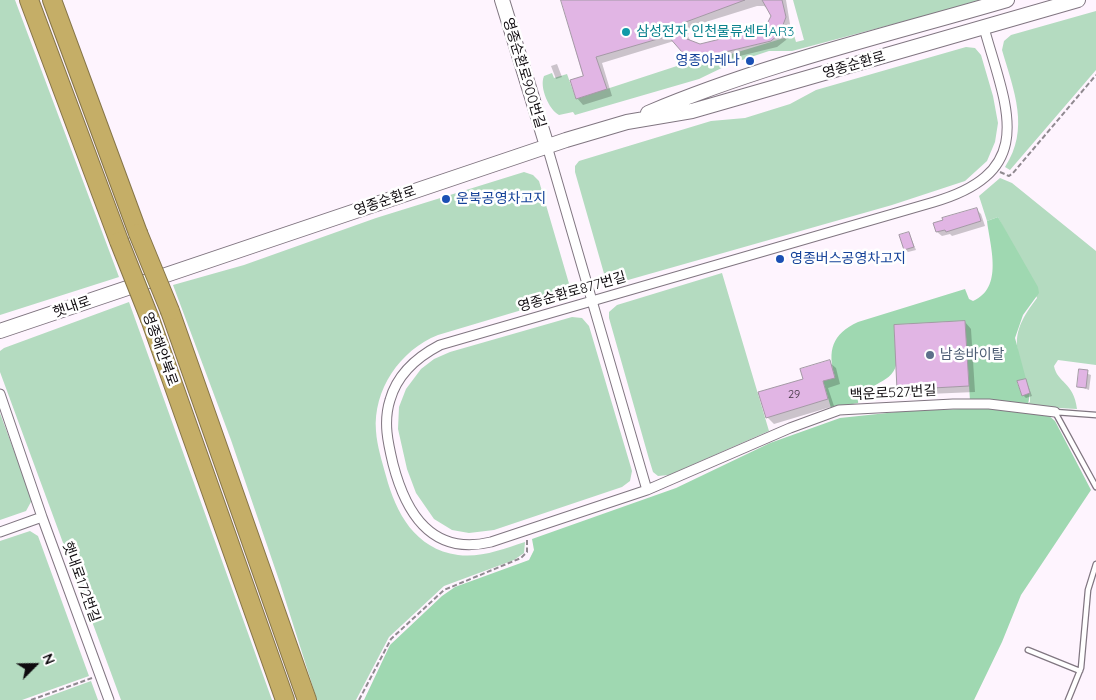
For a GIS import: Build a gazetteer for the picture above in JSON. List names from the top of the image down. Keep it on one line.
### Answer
{"streets":{"highway":["영종해안북로"],"main road":["영종순환로","영종순환로900번길","햇내로"],"street":["영종순환로877번길","백운로527번길","햇내로172번길"]},"crossings":[["영종순환로","영종순환로900번길"],["영종순환로","영종순환로877번길"],["영종순환로","햇내로"],["영종순환로877번길","백운로527번길"]],"places":["삼성전자 인천물류센터AR3","영종아레나","운북공영차고지","영종버스공영차고지","남송바이탈"],"house_numbers":["29"],"north":"top right"}
